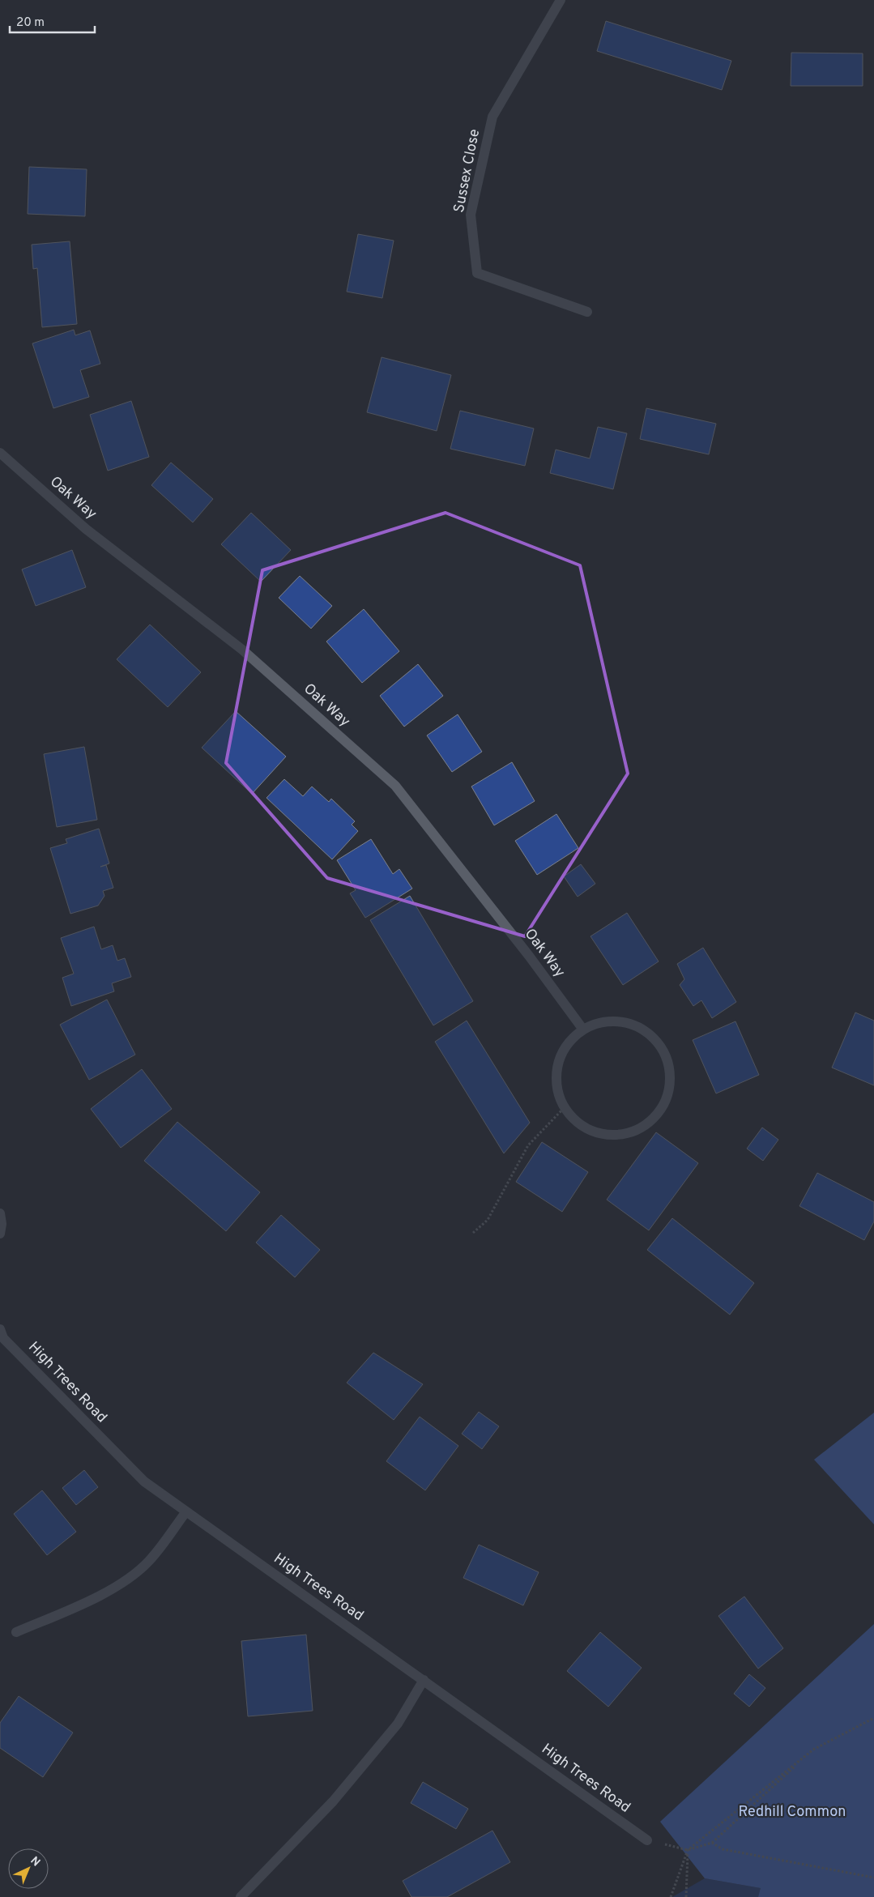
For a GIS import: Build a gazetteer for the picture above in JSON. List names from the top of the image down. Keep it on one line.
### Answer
{"streets":{"street":["Sussex Close","Oak Way","High Trees Road"]},"parks":["Redhill Common"],"scale_bar":"20 m","north":"top right"}
